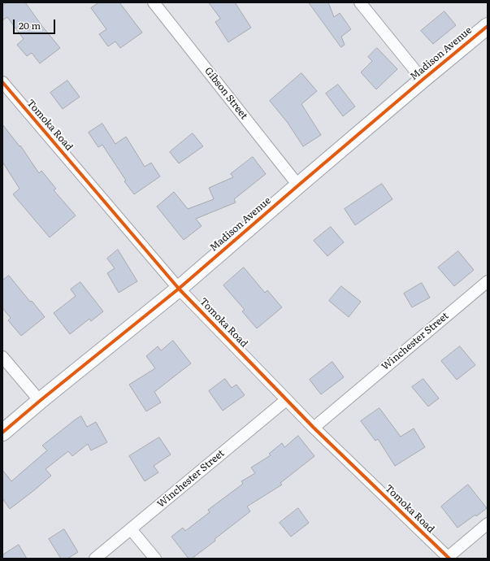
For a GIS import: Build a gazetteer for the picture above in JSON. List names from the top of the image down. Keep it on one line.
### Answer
{"streets":{"street":["Madison Avenue","Gibson Street","Tomoka Road","Winchester Street"]},"crossings":[["Madison Avenue","Gibson Street"],["Madison Avenue","Tomoka Road"],["Tomoka Road","Winchester Street"]],"scale_bar":"20 m"}
